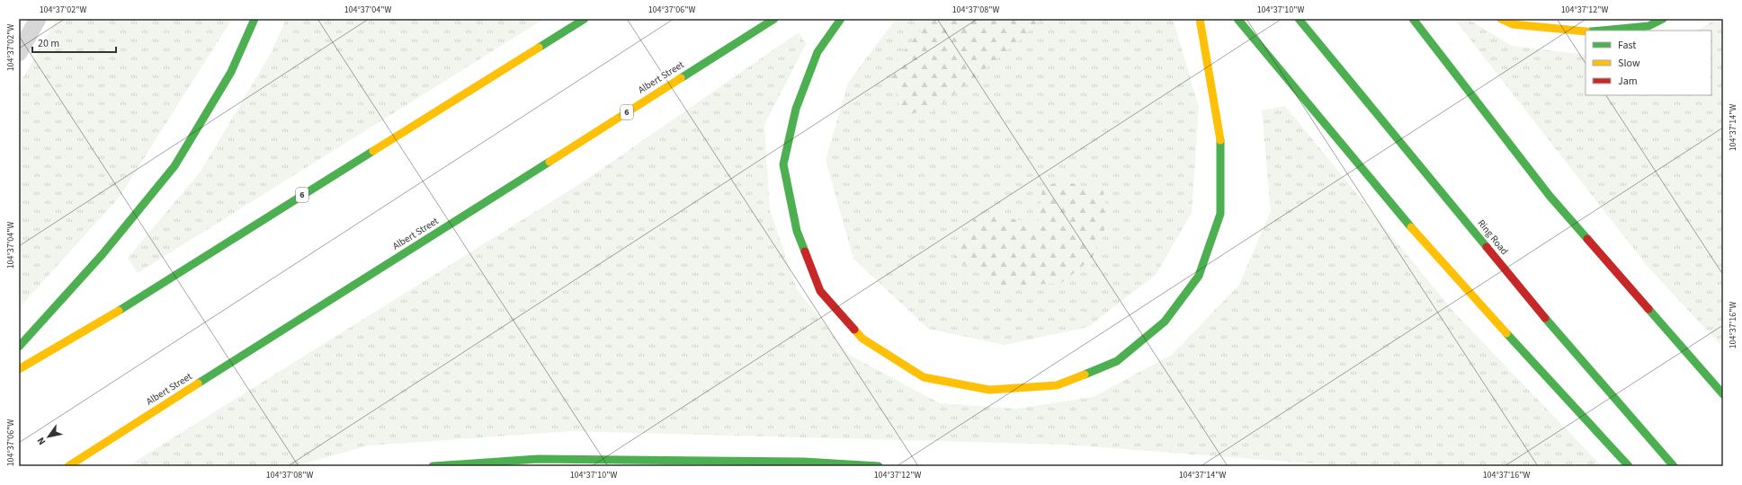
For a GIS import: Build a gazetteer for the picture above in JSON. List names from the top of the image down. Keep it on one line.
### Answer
{"streets":{"highway":["Albert Street","6","Ring Road"]},"legend":["Fast","Slow","Jam"],"scale_bar":"20 m","north":"bottom left","coordinates":["104°37'02\"W","104°37'04\"W","104°37'06\"W","104°37'08\"W","104°37'10\"W","104°37'12\"W","104°37'14\"W","104°37'16\"W"]}
